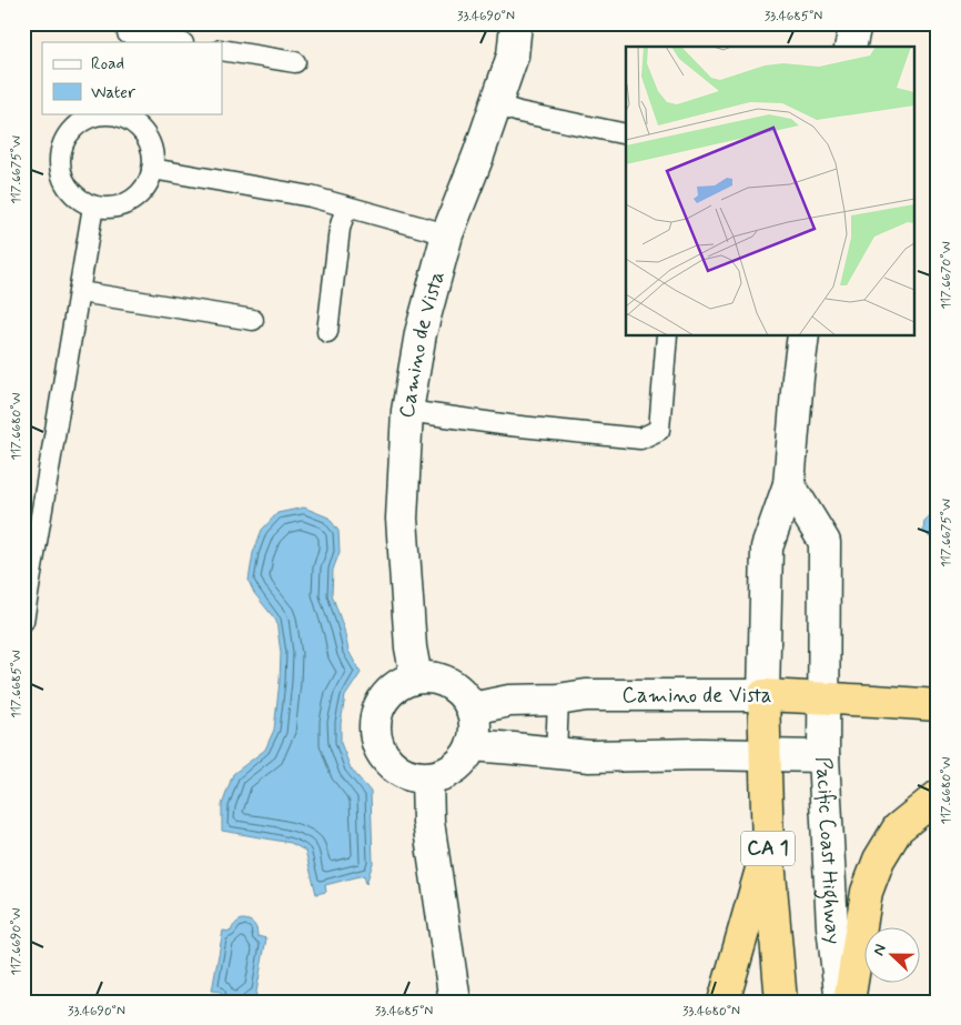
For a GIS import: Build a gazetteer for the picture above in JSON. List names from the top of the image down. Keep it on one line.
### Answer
{"streets":{"highway":["Camino de Vista","CA 1"],"street":["Pacific Coast Highway"]},"crossings":[["Camino de Vista","CA 1"],["Camino de Vista","Pacific Coast Highway"]],"legend":["Road","Water"],"north":"left","coordinates":["33.4690°N","33.4685°N","117.6675°W","117.6670°W","117.6680°W","117.6685°W","117.6690°W","33.4680°N"]}
